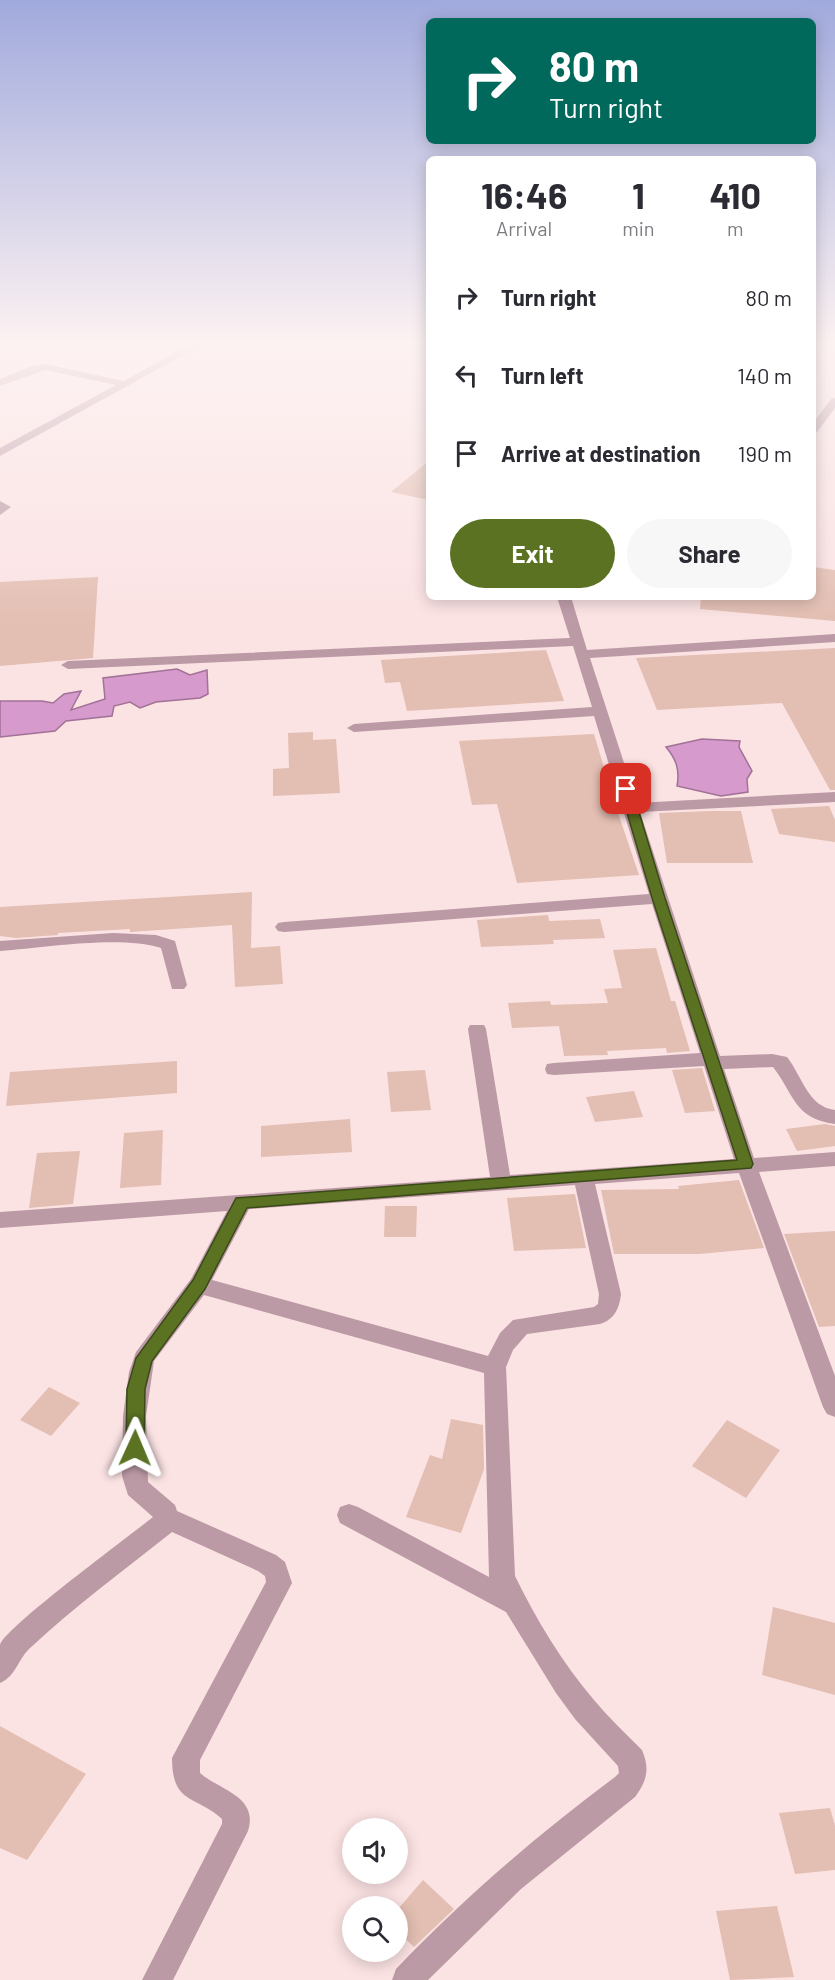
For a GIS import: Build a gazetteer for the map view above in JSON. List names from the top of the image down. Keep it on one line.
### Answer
{"page":{"turn":["80 m","Turn right"],"eta":["16:46","Arrival","1","min","410","m"],"list":[{"name":"Turn right","value":"80 m"},{"name":"Turn left","value":"140 m"},{"name":"Arrive at destination","value":"190 m"}],"buttons":["Exit","Share"]}}
